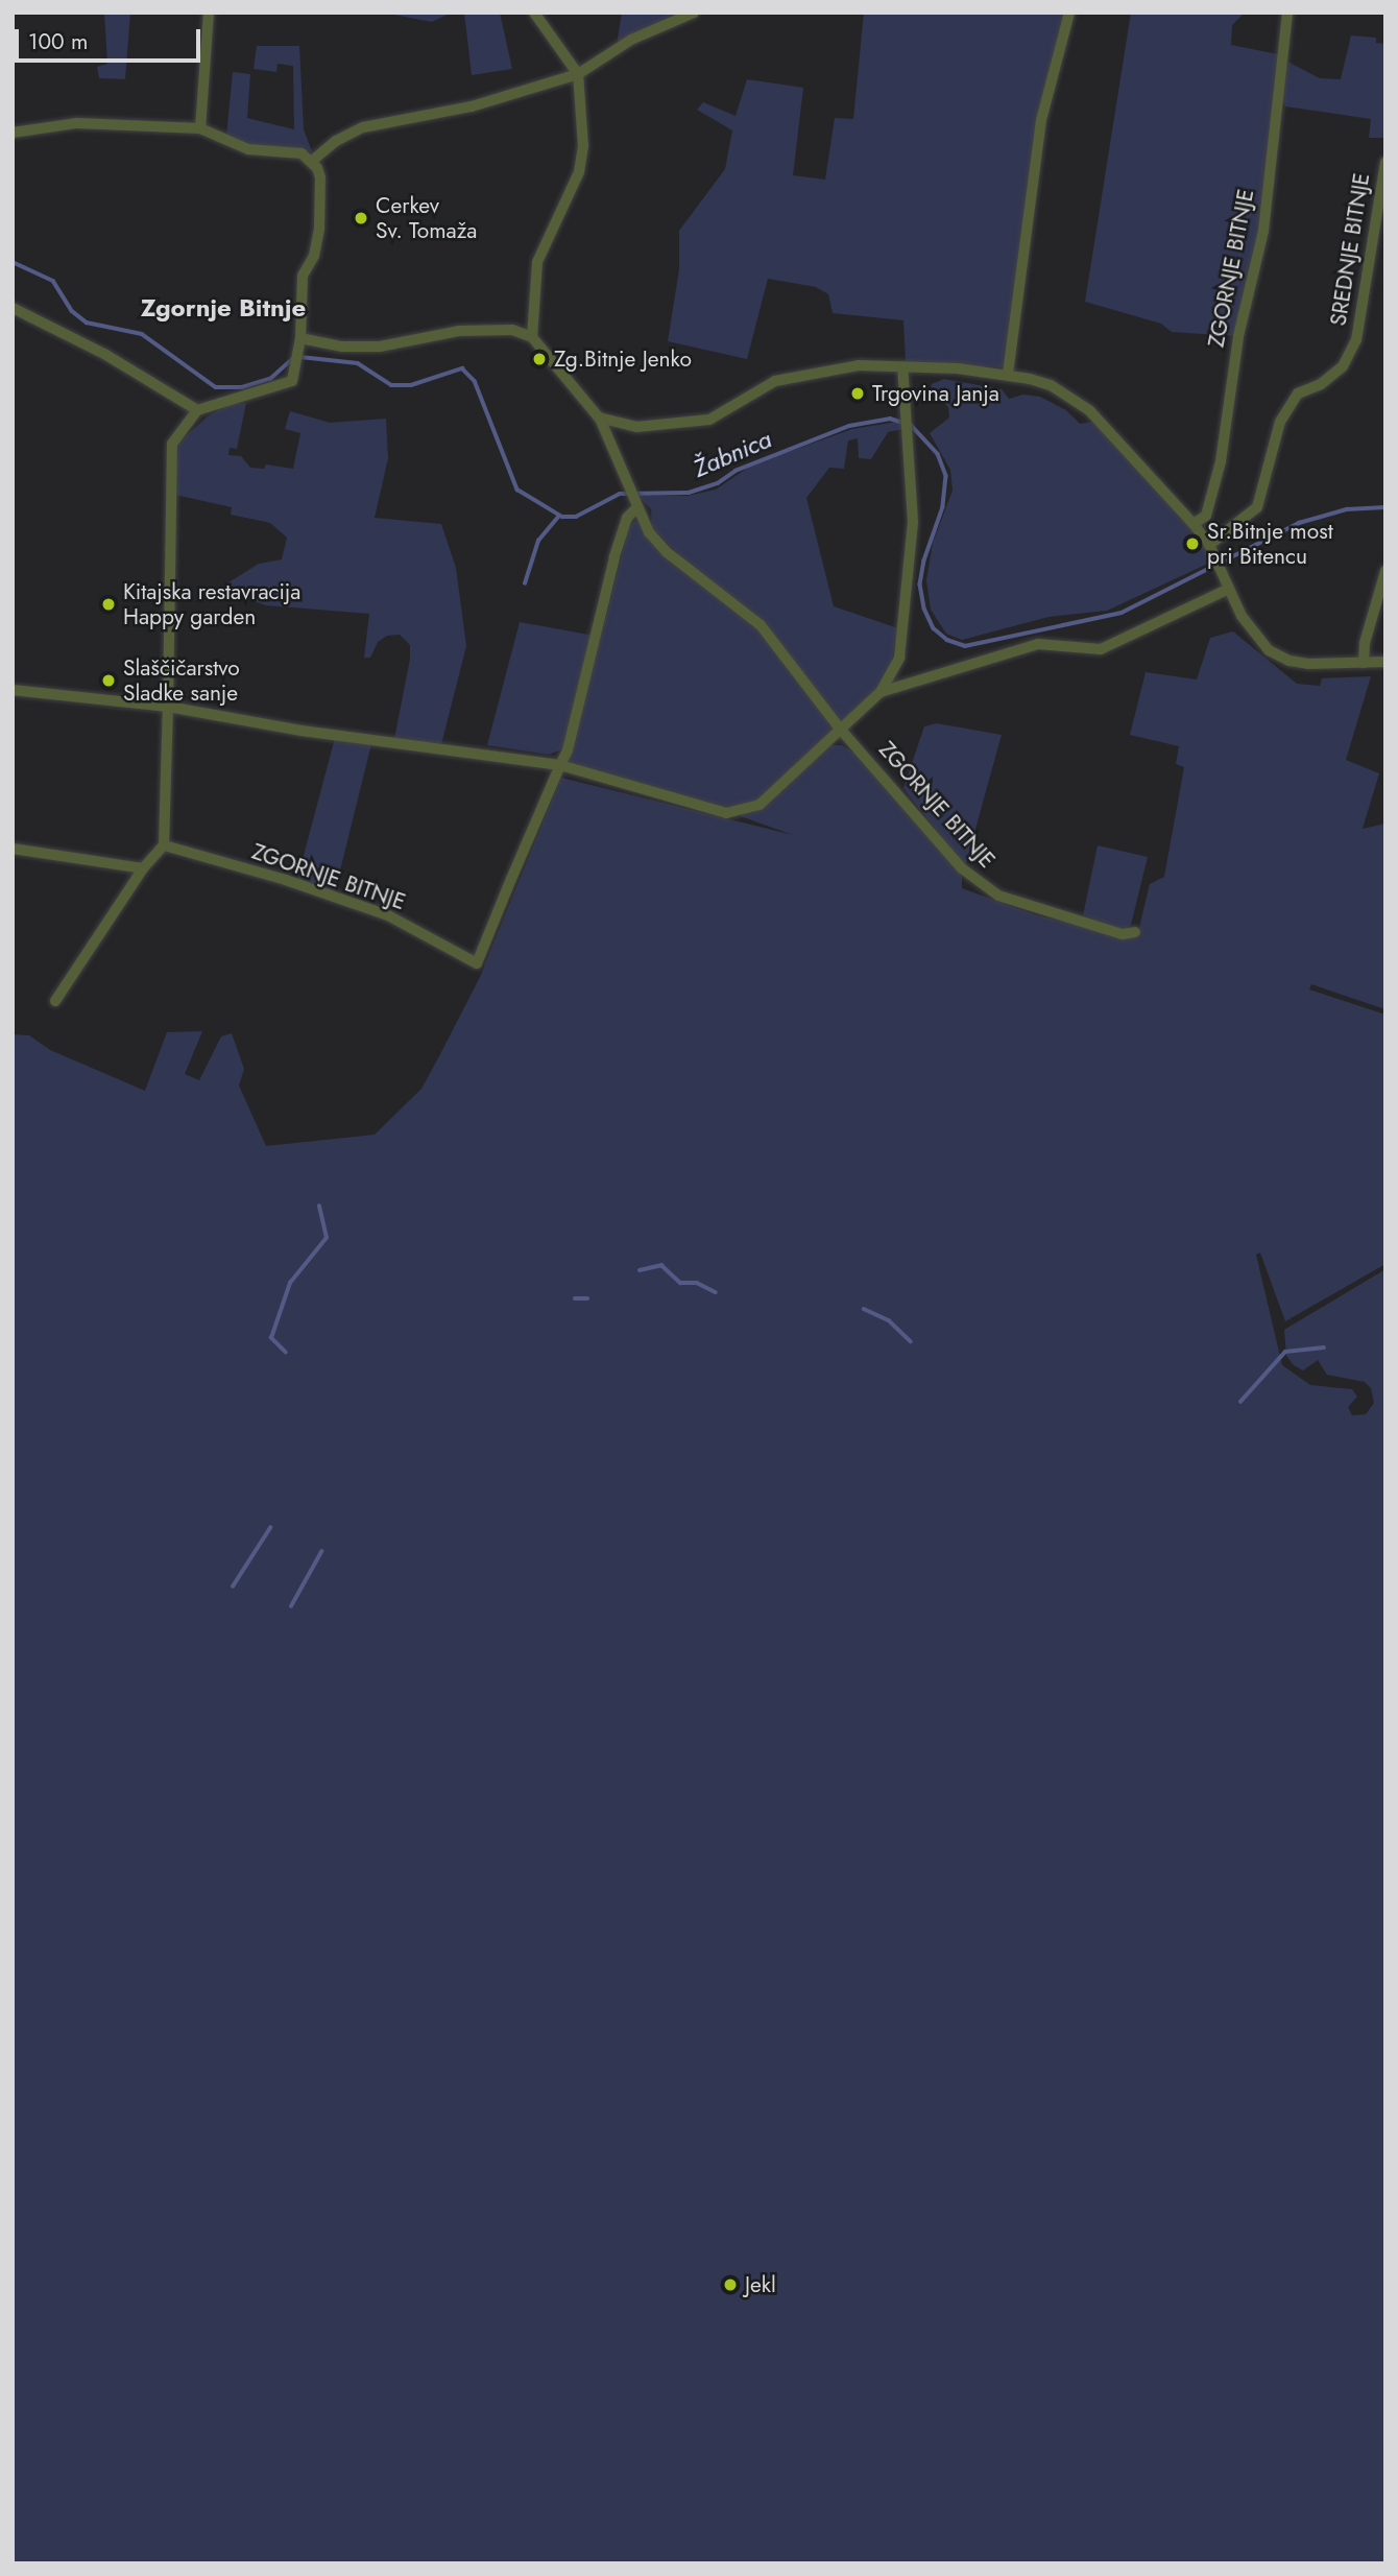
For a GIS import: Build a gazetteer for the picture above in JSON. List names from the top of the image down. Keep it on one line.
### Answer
{"streets":{"street":["SREDNJE BITNJE","ZGORNJE BITNJE"]},"districts":["Zgornje Bitnje"],"water":["Žabnica"],"places":["Cerkev Sv. Tomaža","Zg.Bitnje Jenko","Trgovina Janja","Sr.Bitnje most pri Bitencu","Kitajska restavracija Happy garden","Slaščičarstvo Sladke sanje","Jekl"],"scale_bar":"100 m"}
